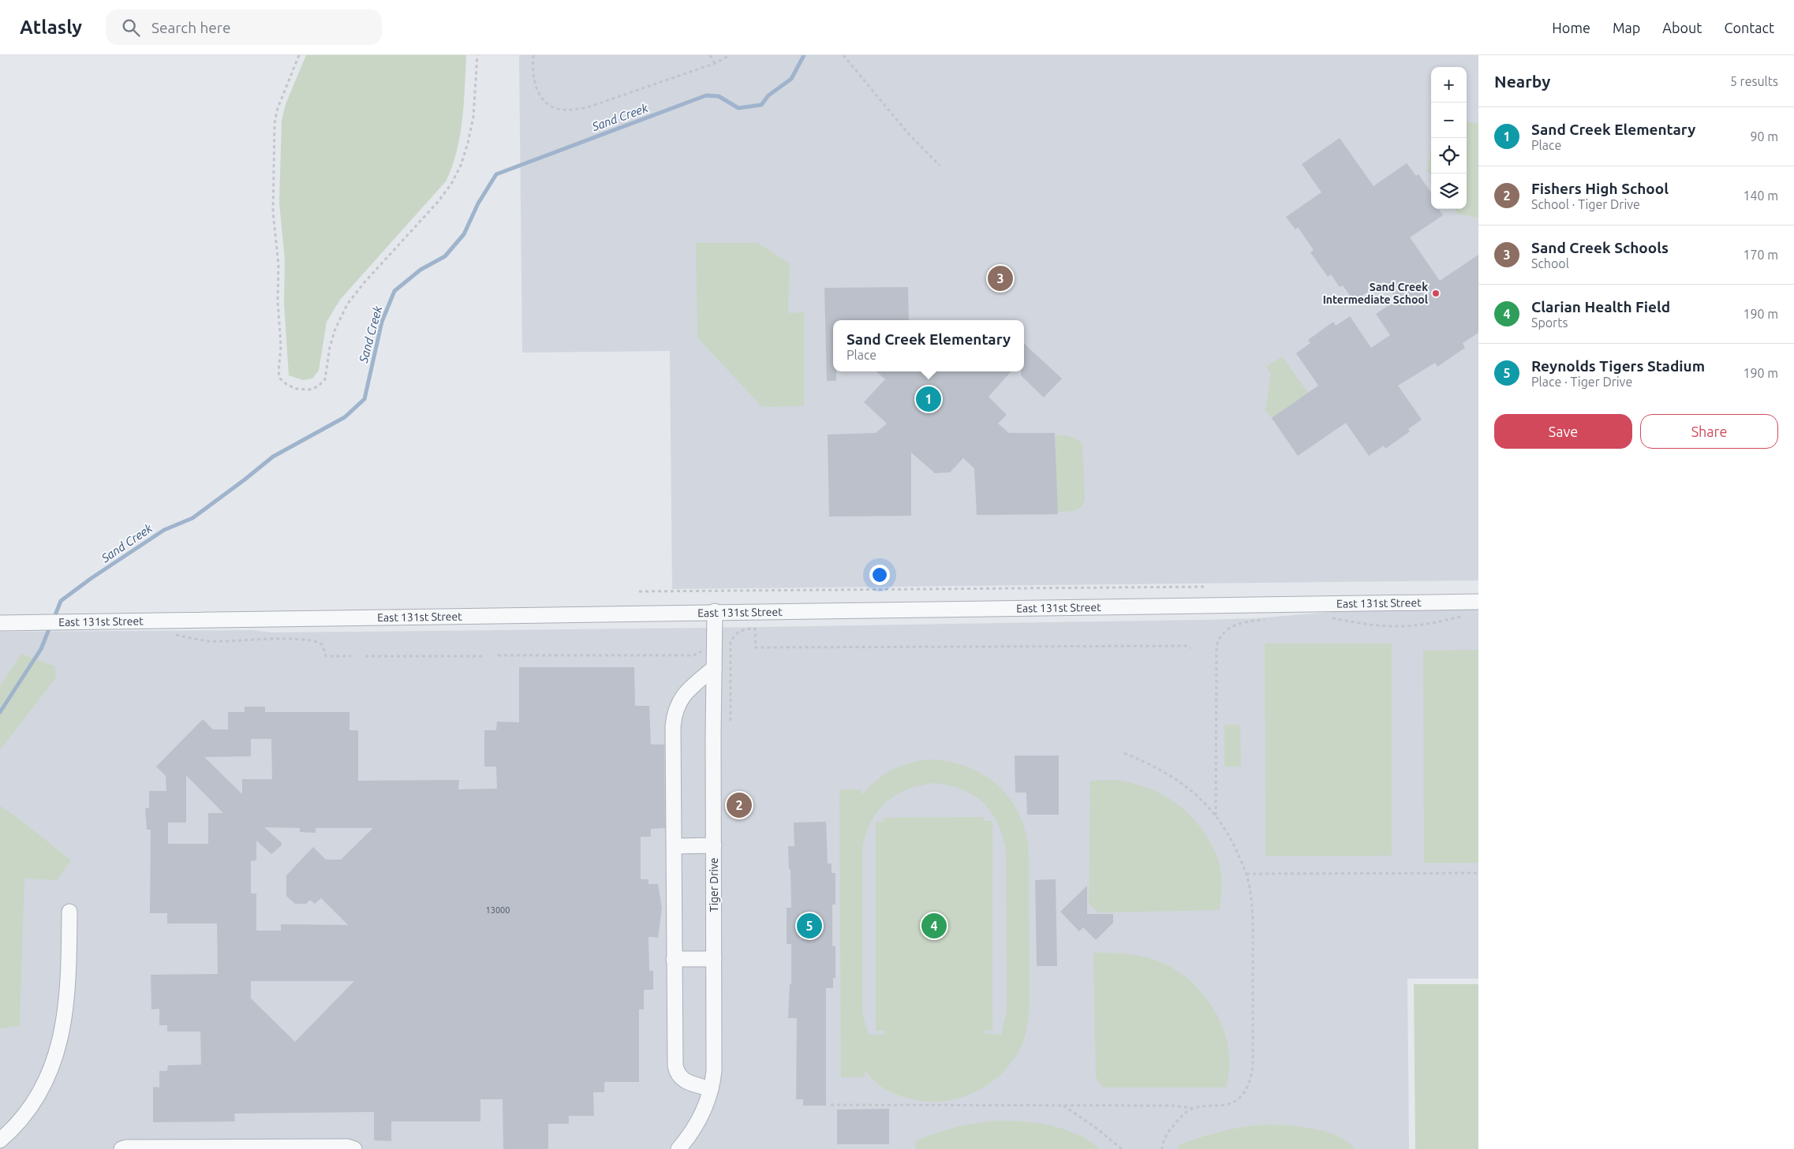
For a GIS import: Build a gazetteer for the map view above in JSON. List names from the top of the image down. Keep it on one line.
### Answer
{"streets":{"street":["East 131st Street","Tiger Drive"]},"crossings":[["East 131st Street","Tiger Drive"]],"water":["Sand Creek"],"places":["Sand Creek Intermediate School"],"house_numbers":["13000"],"page":{"header":"Atlasly","search":"Search here","nav":["Home","Map","About","Contact"],"heading":["Nearby","5 results"],"map_buttons":["+","−"],"list":[{"mark":"1","name":"Sand Creek Elementary","note":"Place","value":"90 m"},{"mark":"2","name":"Fishers High School","note":"School · Tiger Drive","value":"140 m"},{"mark":"3","name":"Sand Creek Schools","note":"School","value":"170 m"},{"mark":"4","name":"Clarian Health Field","note":"Sports","value":"190 m"},{"mark":"5","name":"Reynolds Tigers Stadium","note":"Place · Tiger Drive","value":"190 m"}],"pins":["3","1","2","4","5"],"popup":["Sand Creek Elementary","Place"],"buttons":["Save","Share"]}}
